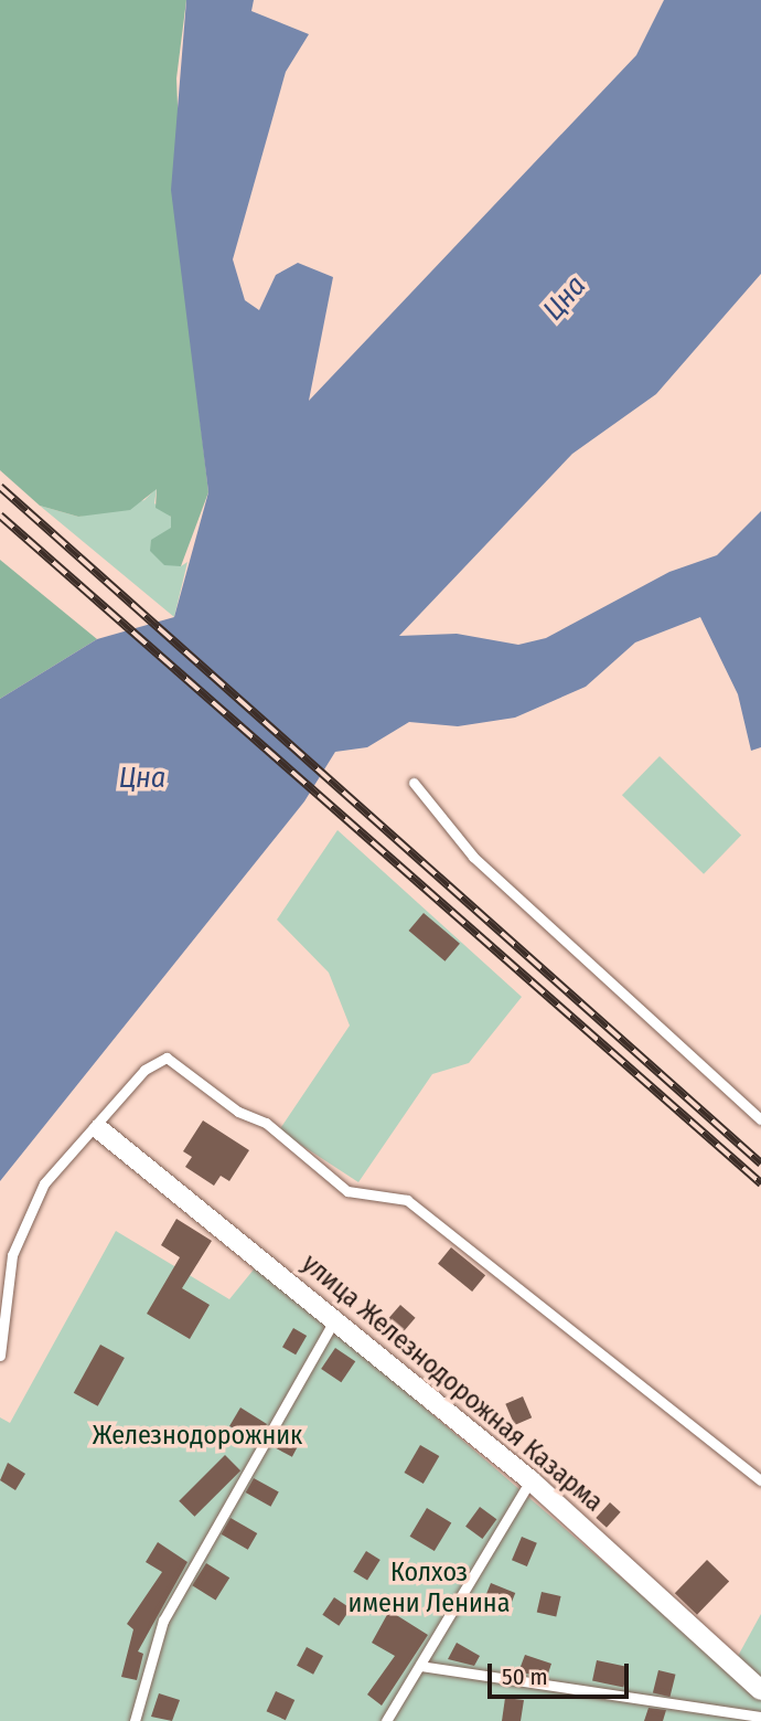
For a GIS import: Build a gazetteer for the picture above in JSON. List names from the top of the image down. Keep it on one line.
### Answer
{"streets":{"street":["улица Железнодорожная Казарма"]},"water":["Цна"],"parks":["Железнодорожник","Колхоз имени Ленина"],"scale_bar":"50 m"}
